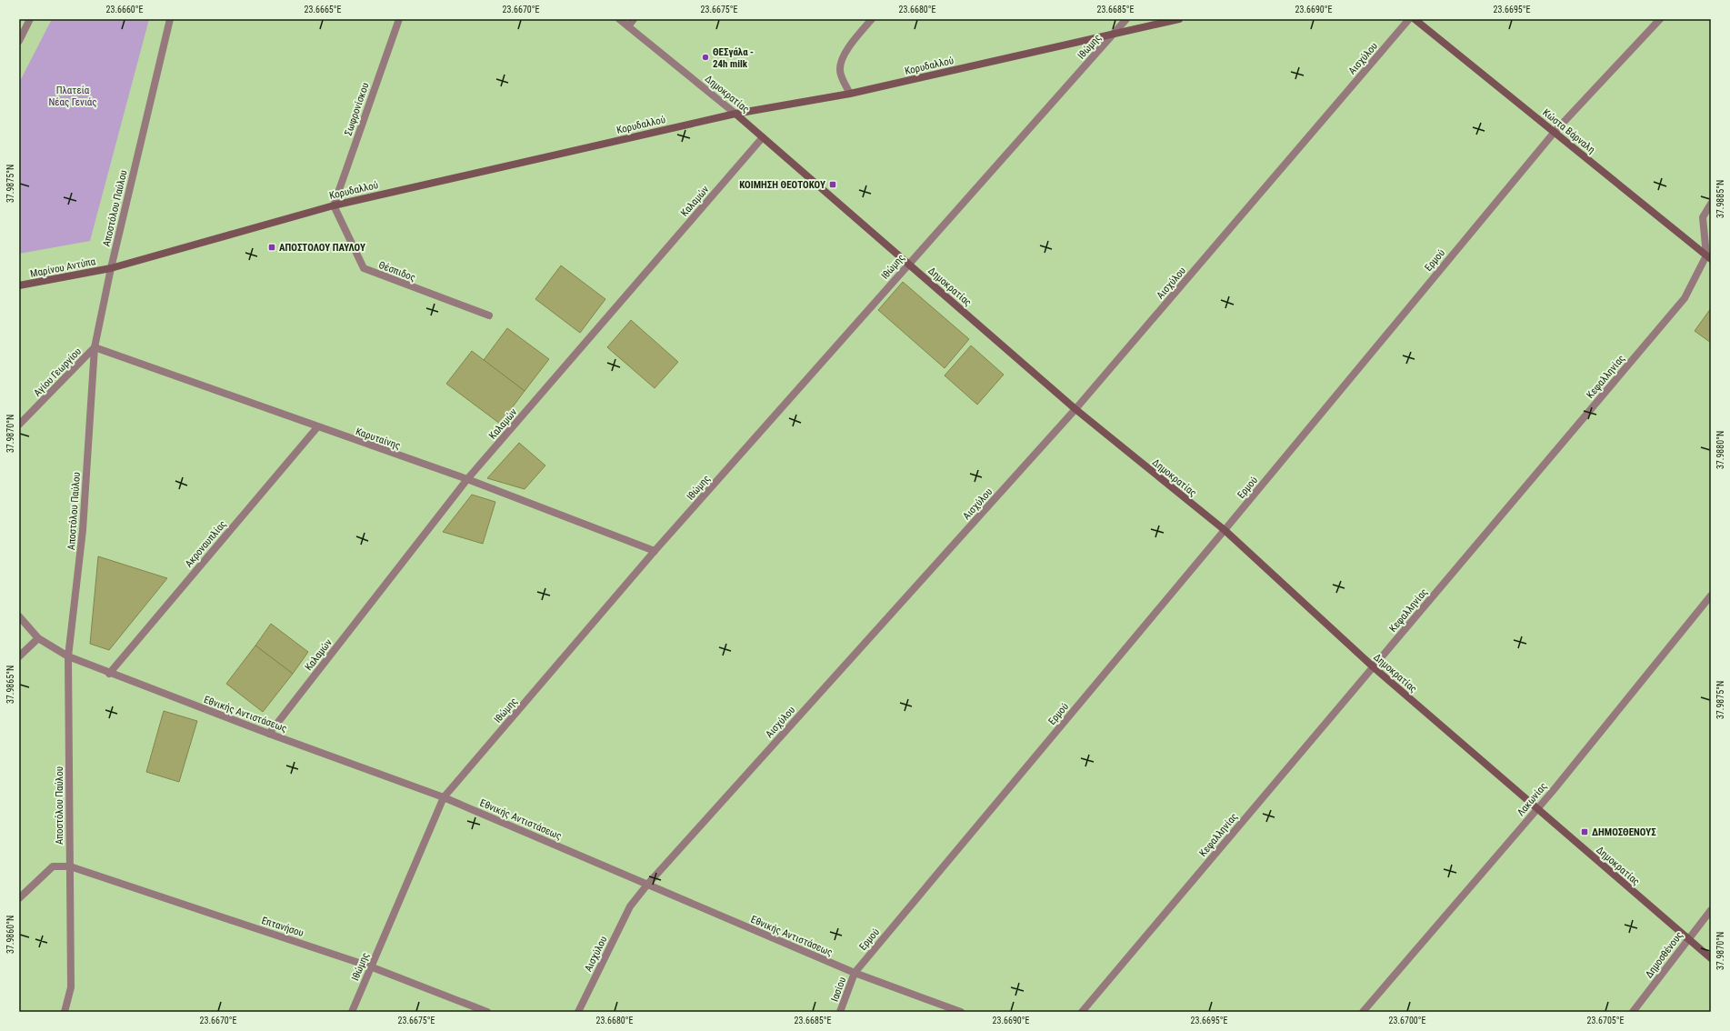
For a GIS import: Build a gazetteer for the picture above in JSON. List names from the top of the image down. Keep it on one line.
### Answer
{"streets":{"street":["Ιθώμης","Αισχύλου","Κορυδαλλού","Δημοκρατίας","Σωφρονίσκου","Κώστα Βάρναλη","Καλαμών","Αποστόλου Παύλου","Ερμού","Μαρίνου Αντύπα","Θέσπιδος","Αγίου Γεωργίου","Κεφαλληνίας","Καρυταίνης","Ακροναυπλίας","Εθνικής Αντιστάσεως","Λακωνίας","Επτανήσου","Δημοσθένους","Ιασίου"]},"crossings":[["Ιθώμης","Κορυδαλλού"],["Ιθώμης","Δημοκρατίας"],["Ιθώμης","Καρυταίνης"],["Ιθώμης","Εθνικής Αντιστάσεως"],["Ιθώμης","Επτανήσου"],["Αισχύλου","Δημοκρατίας"],["Αισχύλου","Εθνικής Αντιστάσεως"],["Κορυδαλλού","Δημοκρατίας"],["Κορυδαλλού","Σωφρονίσκου"],["Κορυδαλλού","Αποστόλου Παύλου"],["Κορυδαλλού","Μαρίνου Αντύπα"],["Κορυδαλλού","Θέσπιδος"],["Δημοκρατίας","Καλαμών"],["Δημοκρατίας","Ερμού"],["Δημοκρατίας","Κεφαλληνίας"],["Δημοκρατίας","Λακωνίας"],["Δημοκρατίας","Δημοσθένους"],["Σωφρονίσκου","Θέσπιδος"],["Κώστα Βάρναλη","Ερμού"],["Κώστα Βάρναλη","Κεφαλληνίας"],["Καλαμών","Καρυταίνης"],["Καλαμών","Εθνικής Αντιστάσεως"],["Αποστόλου Παύλου","Μαρίνου Αντύπα"],["Αποστόλου Παύλου","Αγίου Γεωργίου"],["Αποστόλου Παύλου","Καρυταίνης"],["Αποστόλου Παύλου","Εθνικής Αντιστάσεως"],["Αποστόλου Παύλου","Επτανήσου"],["Ερμού","Εθνικής Αντιστάσεως"],["Ερμού","Ιασίου"],["Αγίου Γεωργίου","Καρυταίνης"],["Καρυταίνης","Ακροναυπλίας"],["Ακροναυπλίας","Εθνικής Αντιστάσεως"],["Εθνικής Αντιστάσεως","Ιασίου"]],"parks":["Πλατεία Νέας Γενιάς"],"places":{"other":["ΘΕΣγάλα - 24h milk"],"transit":["ΚΟΙΜΗΣΗ ΘΕΟΤΟΚΟΥ","ΑΠΟΣΤΟΛΟΥ ΠΑΥΛΟΥ","ΔΗΜΟΣΘΕΝΟΥΣ"]},"coordinates":["23.6660°E","23.6665°E","23.6670°E","23.6675°E","23.6680°E","23.6685°E","23.6690°E","23.6695°E","37.9875°N","37.9885°N","37.9870°N","37.9880°N","37.9865°N","37.9860°N","23.6700°E","23.6705°E"]}
